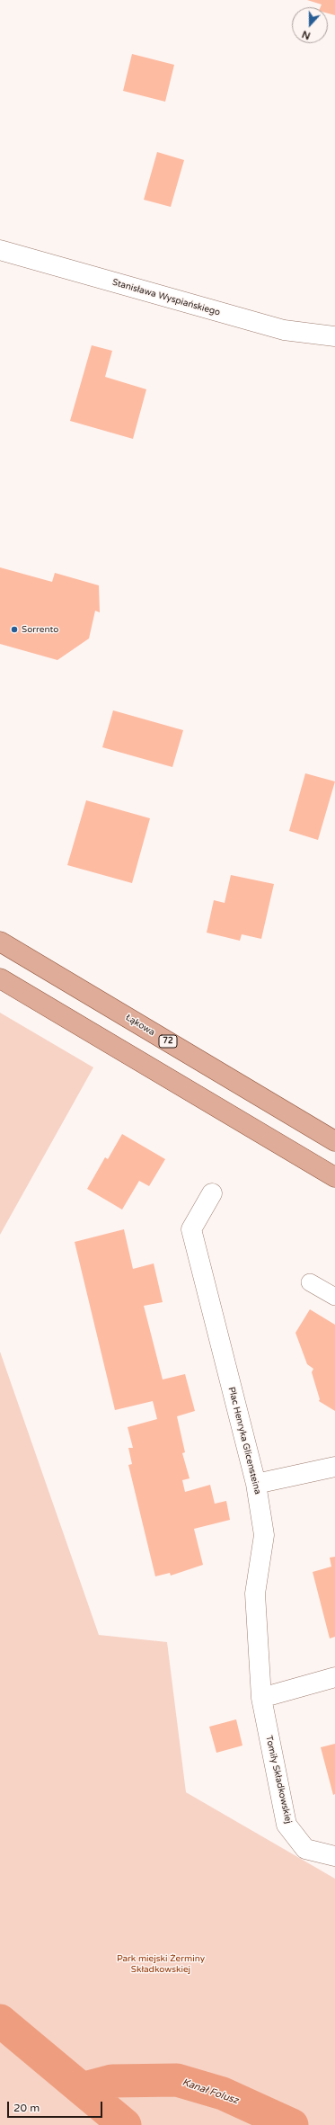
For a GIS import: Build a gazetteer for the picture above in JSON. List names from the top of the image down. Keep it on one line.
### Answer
{"streets":{"main road":["Łąkowa","72"],"street":["Stanisława Wyspiańskiego","Plac Henryka Glicensteina","Tomiły Składkowskiej"]},"crossings":[["Plac Henryka Glicensteina","Tomiły Składkowskiej"]],"water":["Kanał Folusz"],"parks":["Park miejski Żerminy Składkowskiej"],"places":["Sorrento"],"scale_bar":"20 m","north":"bottom"}
